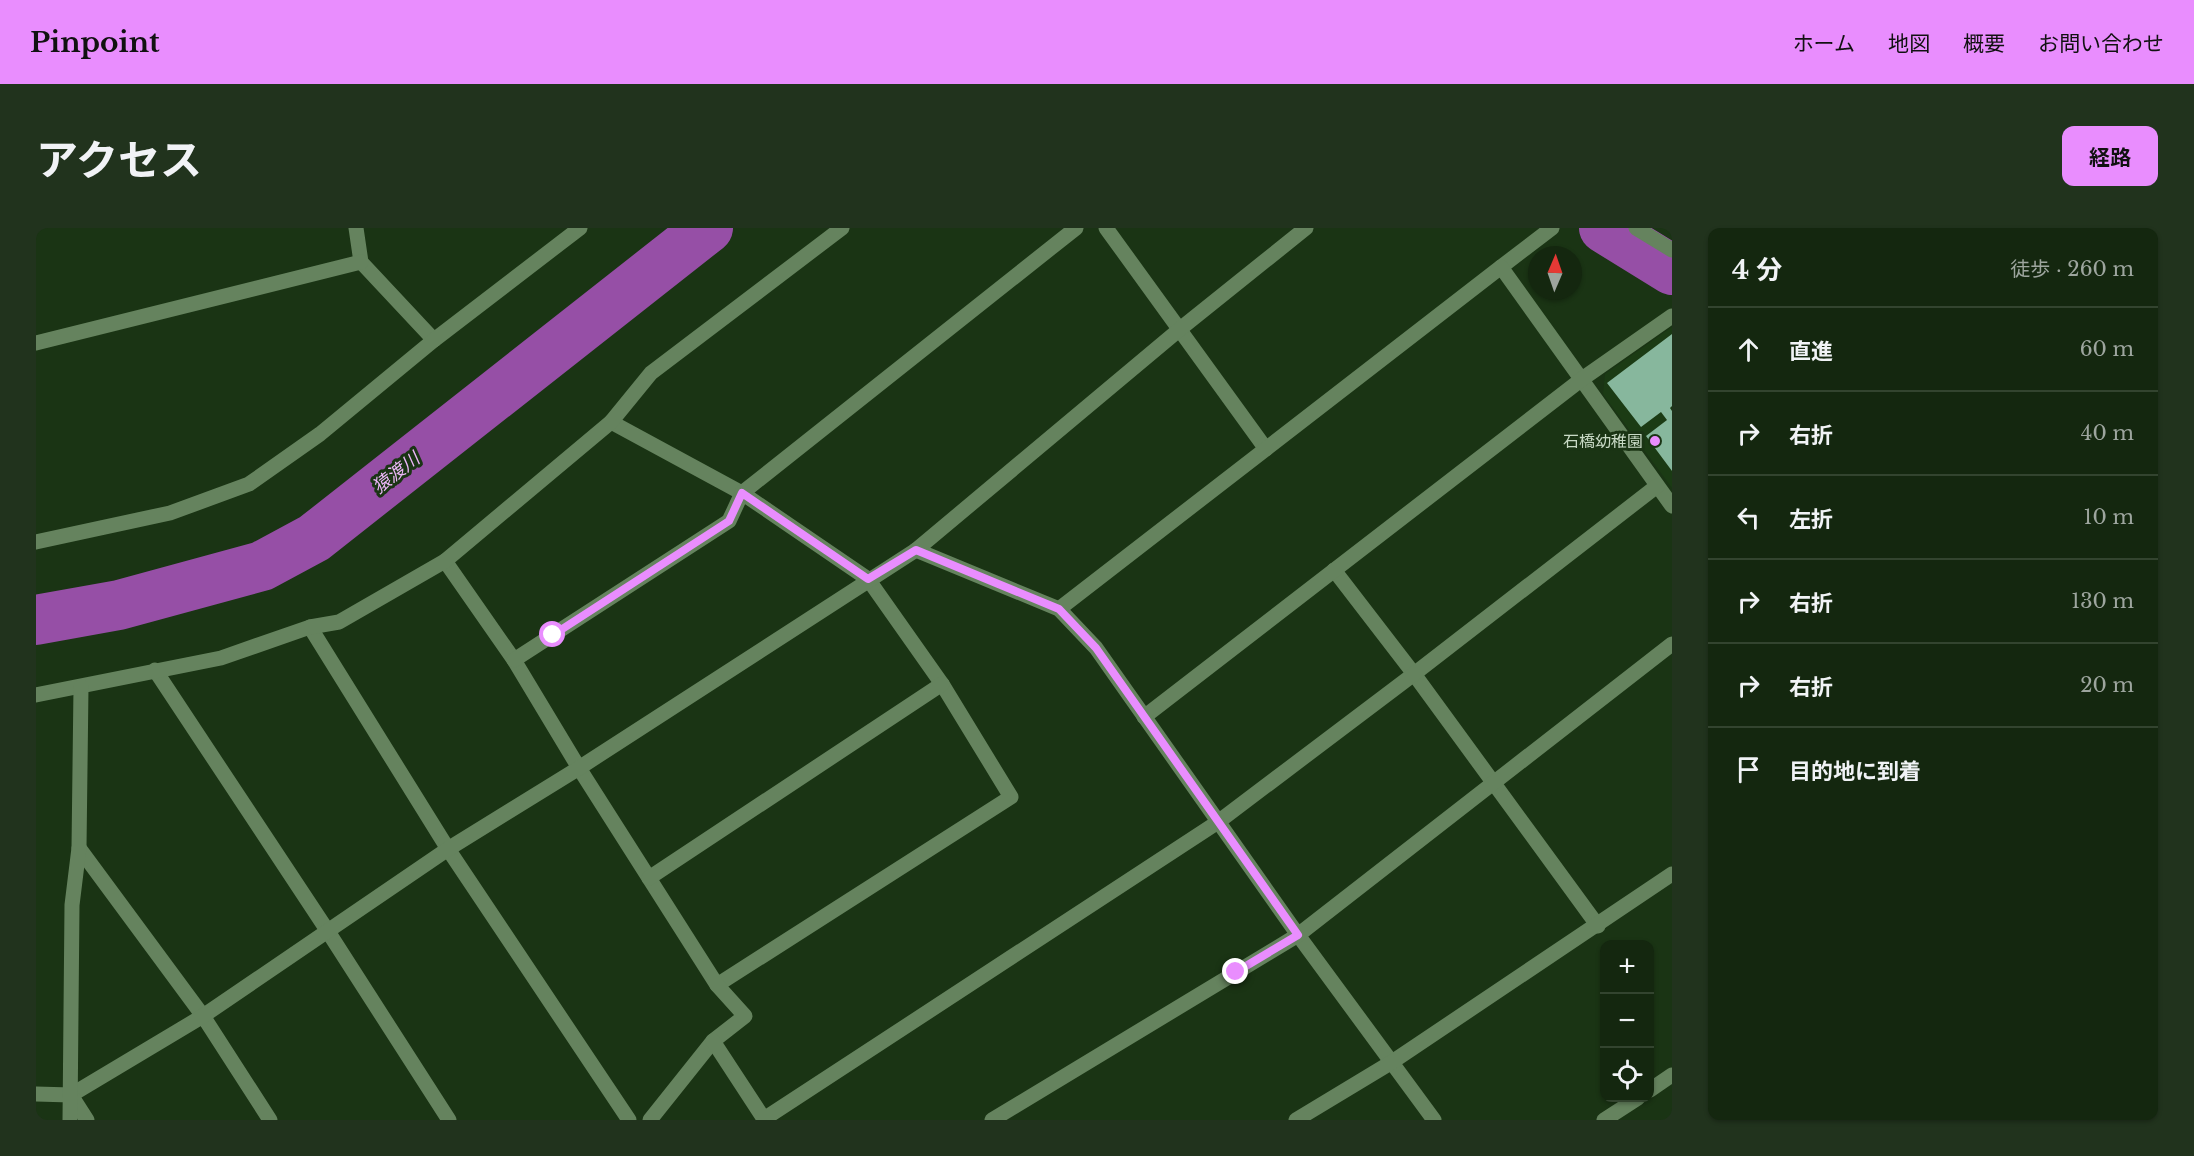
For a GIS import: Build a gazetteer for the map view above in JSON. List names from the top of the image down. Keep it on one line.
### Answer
{"water":["猿渡川"],"places":["石橋幼稚園"],"north":"top","page":{"header":"Pinpoint","nav":["ホーム","地図","概要","お問い合わせ"],"title":"アクセス","buttons":"経路","heading":["4 分","徒歩 · 260 m"],"list":[["直進","60 m"],["右折","40 m"],["左折","10 m"],["右折","130 m"],["右折","20 m"],"目的地に到着"],"map_buttons":["+","−"]}}
